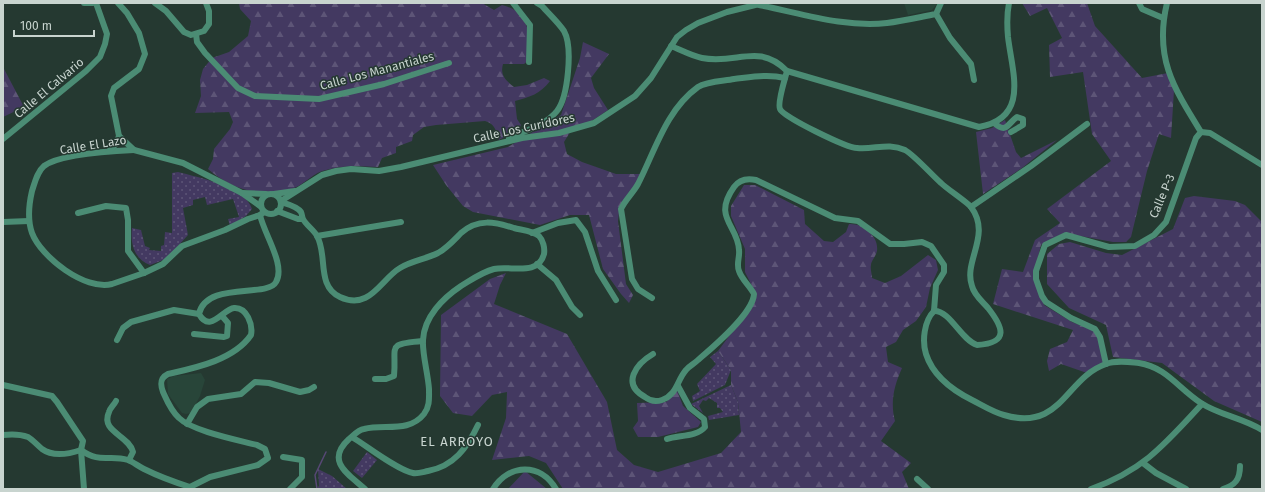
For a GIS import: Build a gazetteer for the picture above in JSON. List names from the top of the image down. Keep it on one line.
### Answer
{"streets":{"street":["Calle Los Manantiales","Calle El Calvario","Calle Los Curidores","Calle El Lazo","Calle P-3"]},"crossings":[["Calle Los Curidores","Calle El Lazo"]],"districts":["EL ARROYO"],"scale_bar":"100 m"}
